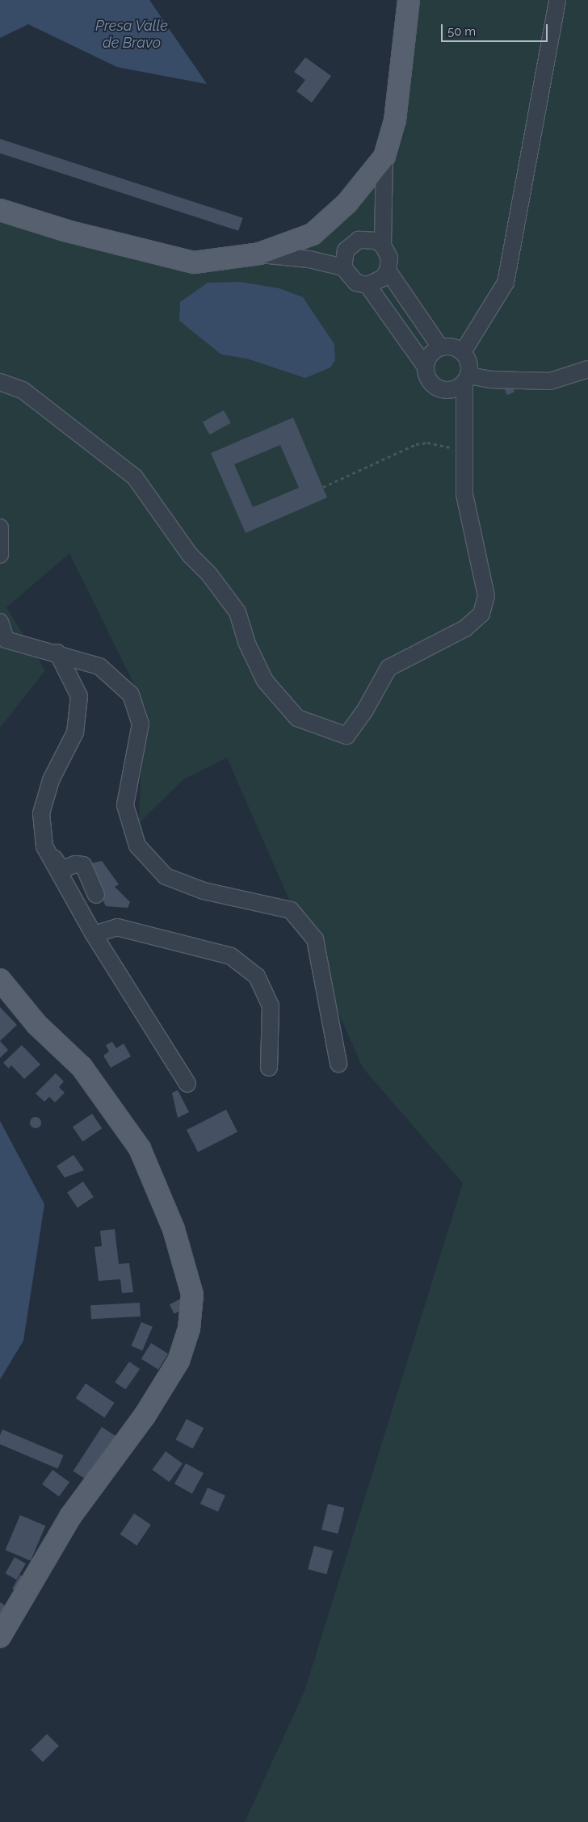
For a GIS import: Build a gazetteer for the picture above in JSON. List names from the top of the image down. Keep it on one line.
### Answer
{"water":["Presa Valle de Bravo"],"scale_bar":"50 m"}
